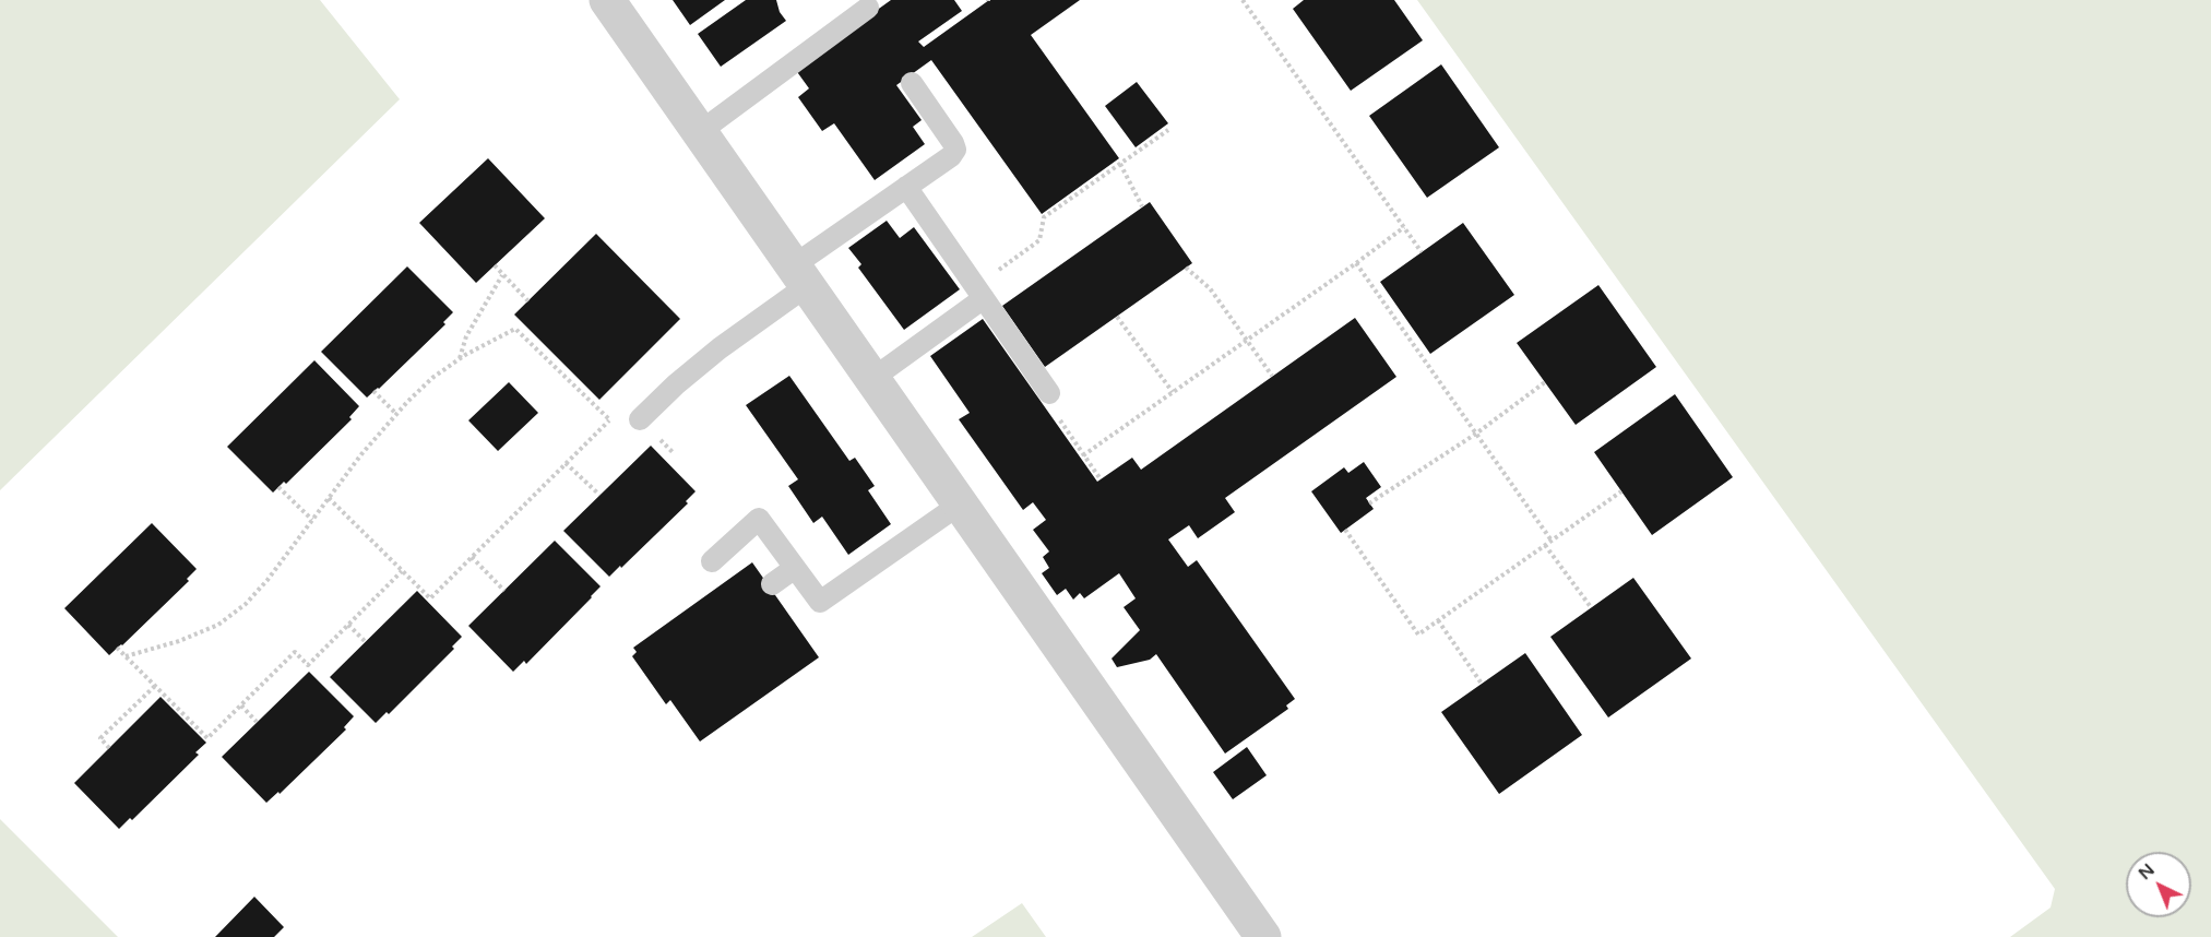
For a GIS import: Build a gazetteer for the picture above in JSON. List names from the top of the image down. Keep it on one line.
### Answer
{"north":"top left"}
